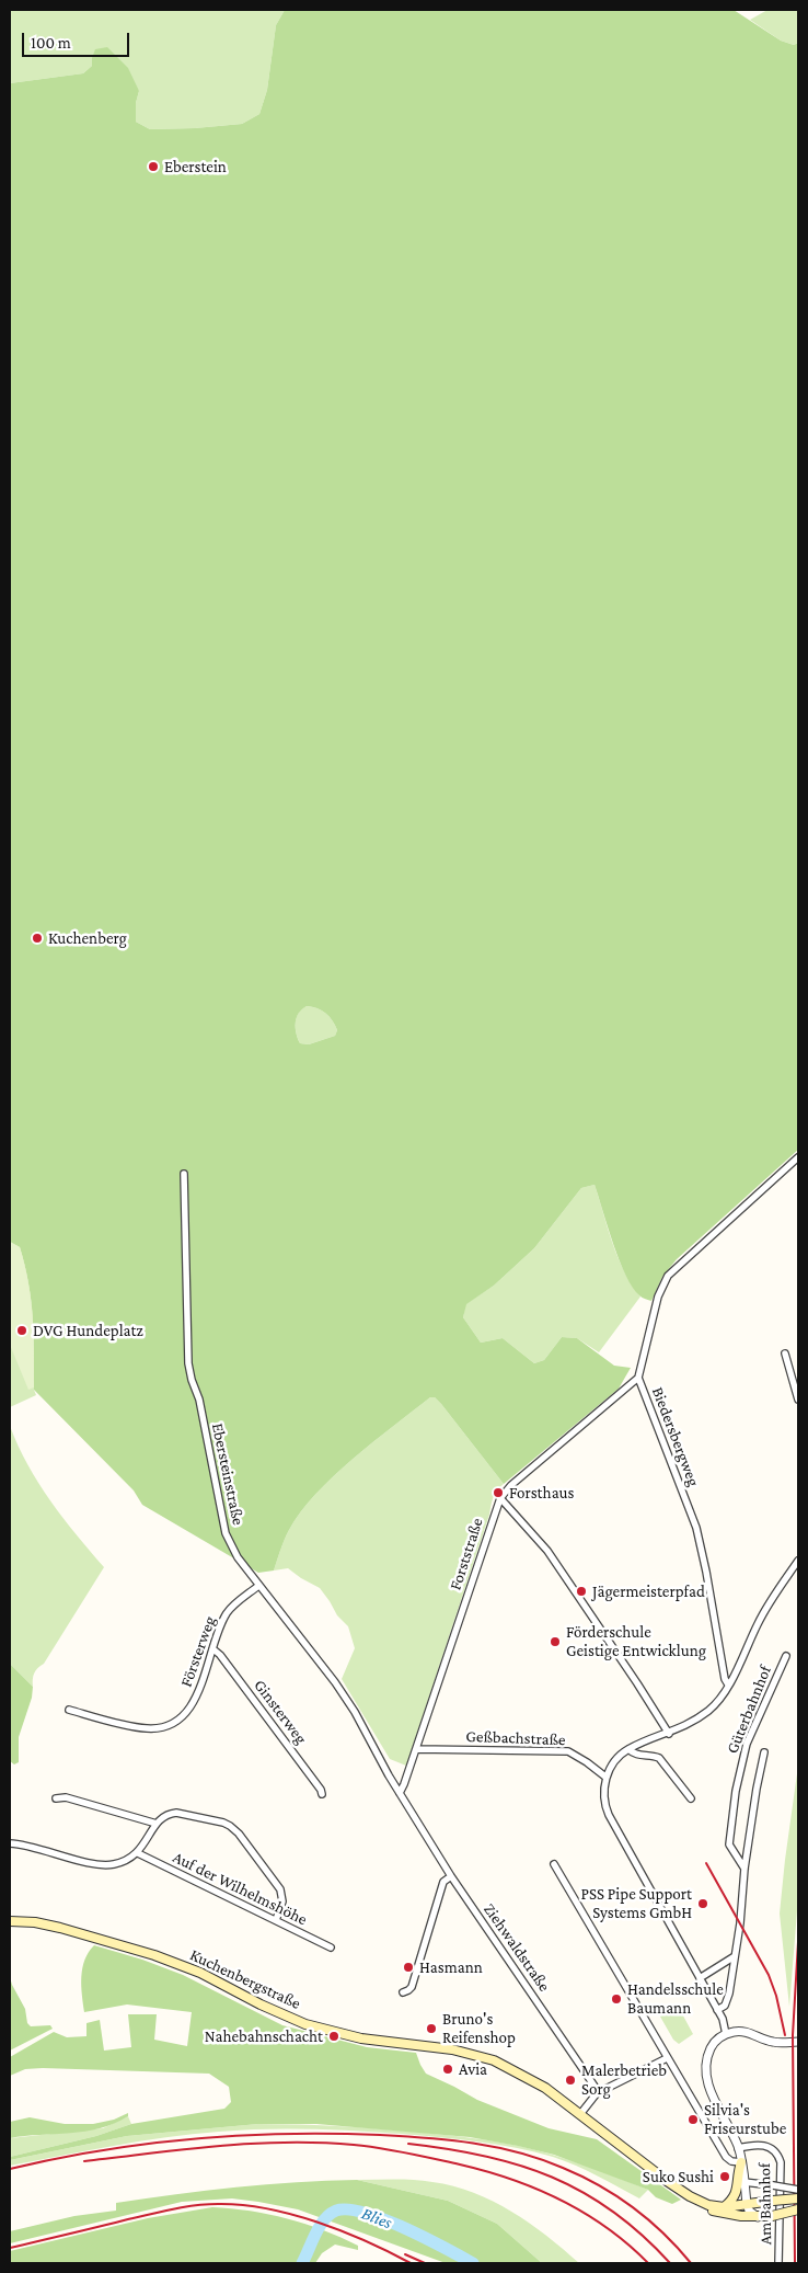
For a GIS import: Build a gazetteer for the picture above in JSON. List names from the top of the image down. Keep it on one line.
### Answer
{"streets":{"main road":["Kuchenbergstraße"],"street":["Biedersbergweg","Ebersteinstraße","Forststraße","Försterweg","Güterbahnhof","Ginsterweg","Geßbachstraße","Auf der Wilhelmshöhe","Ziehwaldstraße","Am Bahnhof"]},"crossings":[["Biedersbergweg","Forststraße"],["Ebersteinstraße","Forststraße"],["Ebersteinstraße","Försterweg"],["Ebersteinstraße","Ziehwaldstraße"],["Forststraße","Geßbachstraße"],["Forststraße","Ziehwaldstraße"],["Försterweg","Ginsterweg"]],"water":["Blies"],"places":["Eberstein","Kuchenberg","DVG Hundeplatz","Forsthaus","Jägermeisterpfad","Förderschule Geistige Entwicklung","PSS Pipe Support Systems GmbH","Hasmann","Handelsschule Baumann","Bruno's Reifenshop","Nahebahnschacht","Avia","Malerbetrieb Sorg","Silvia's Friseurstube","Suko Sushi"],"scale_bar":"100 m"}
